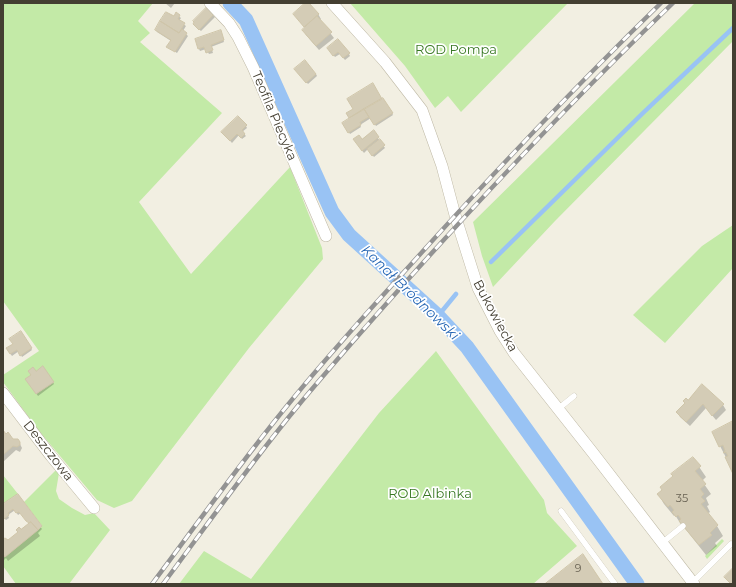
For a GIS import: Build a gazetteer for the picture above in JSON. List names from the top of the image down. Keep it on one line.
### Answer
{"streets":{"street":["Teofila Piecyka","Bukowiecka","Deszczowa"]},"water":["Kanał Bródnowski"],"parks":["ROD Pompa","ROD Albinka"],"house_numbers":["35","9"]}
